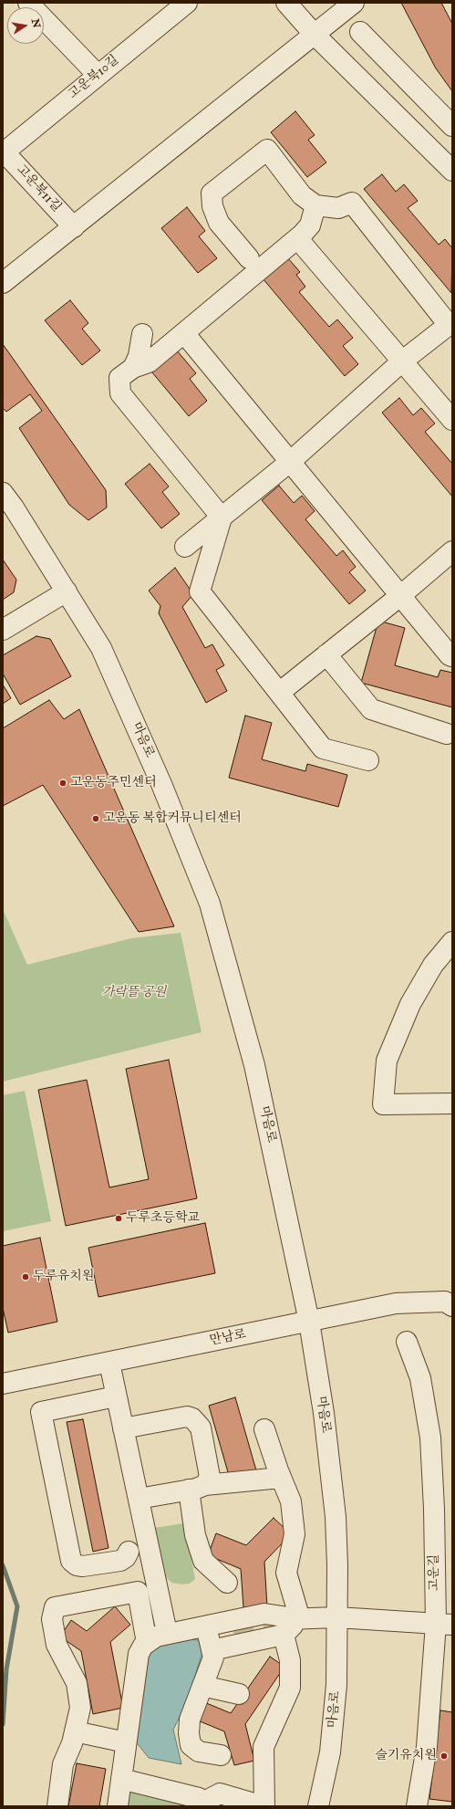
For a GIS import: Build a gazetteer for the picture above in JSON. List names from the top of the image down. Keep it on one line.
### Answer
{"streets":{"street":["고운북10길","고운북11길","마음로","만남로","고운길"]},"crossings":[["고운북10길","고운북11길"],["마음로","만남로"]],"parks":["가락뜰 공원"],"places":["고운동주민센터","고운동 복합커뮤니티센터","두루초등학교","두루유치원","슬기유치원"],"north":"right"}
